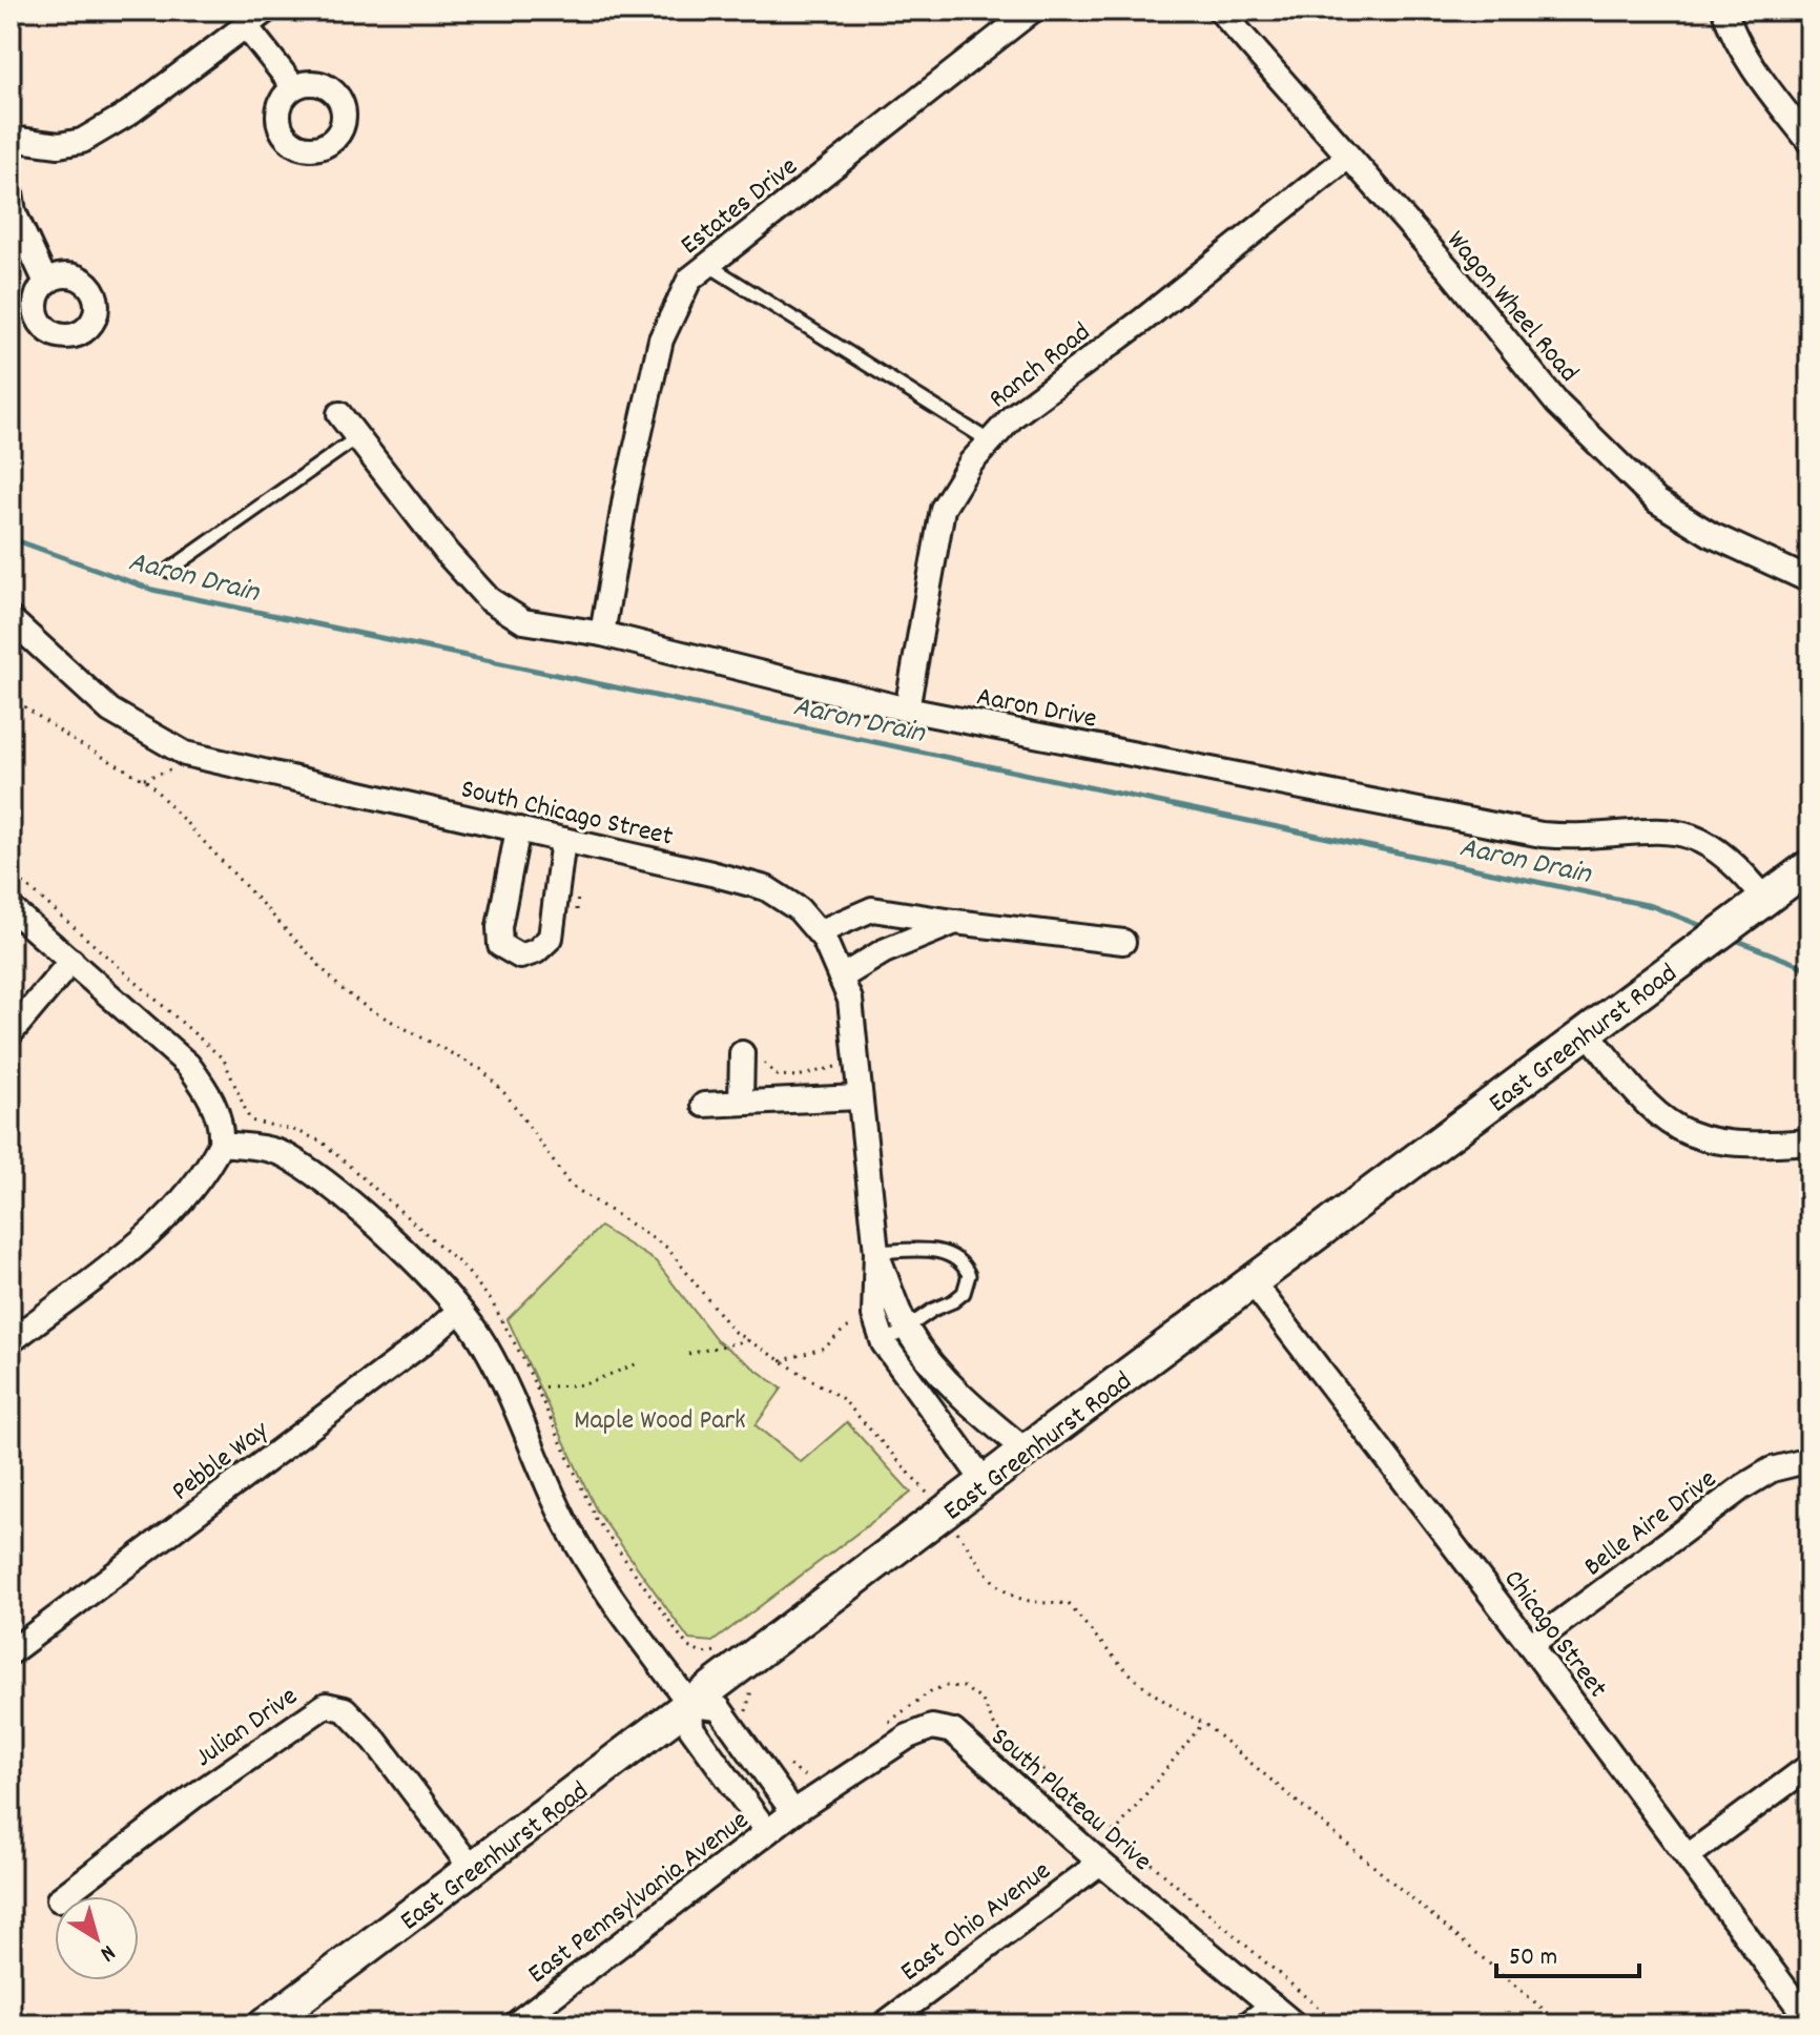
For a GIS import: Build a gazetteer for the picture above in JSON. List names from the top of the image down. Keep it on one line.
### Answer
{"streets":{"main road":["East Greenhurst Road"],"street":["Estates Drive","Wagon Wheel Road","Ranch Road","Aaron Drive","South Chicago Street","Pebble Way","Belle Aire Drive","Chicago Street","Julian Drive","South Plateau Drive","East Pennsylvania Avenue","East Ohio Avenue"]},"crossings":[["Estates Drive","Aaron Drive"],["Wagon Wheel Road","Ranch Road"],["Ranch Road","Aaron Drive"],["Aaron Drive","East Greenhurst Road"],["South Chicago Street","East Greenhurst Road"],["East Greenhurst Road","Chicago Street"],["East Greenhurst Road","Julian Drive"],["Belle Aire Drive","Chicago Street"],["South Plateau Drive","East Pennsylvania Avenue"],["South Plateau Drive","East Ohio Avenue"]],"water":["Aaron Drain"],"parks":["Maple Wood Park"],"scale_bar":"50 m","north":"bottom right"}
